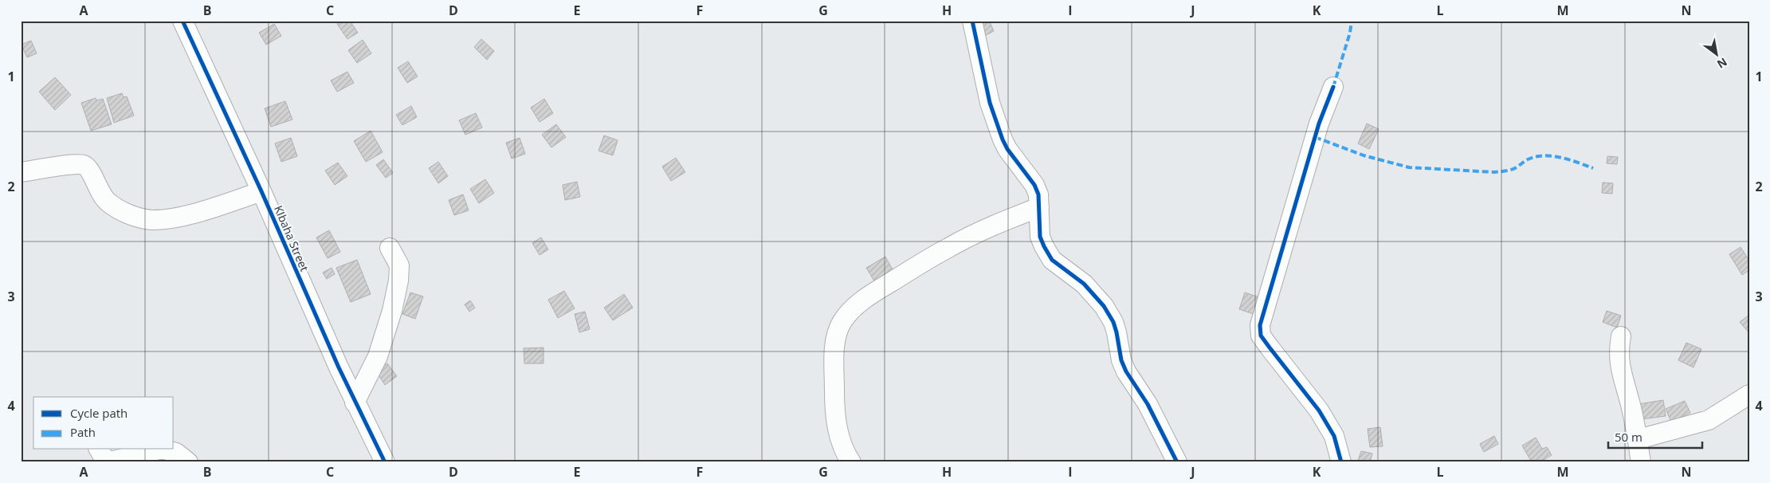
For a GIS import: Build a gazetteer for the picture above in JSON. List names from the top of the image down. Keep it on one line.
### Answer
{"streets":{"street":["KIbaha Street"]},"legend":["Cycle path","Path"],"scale_bar":"50 m","north":"bottom right","grid":{"columns":["A","B","C","D","E","F","G","H","I","J","K","L","M","N"],"rows":["1","2","3","4"]}}
